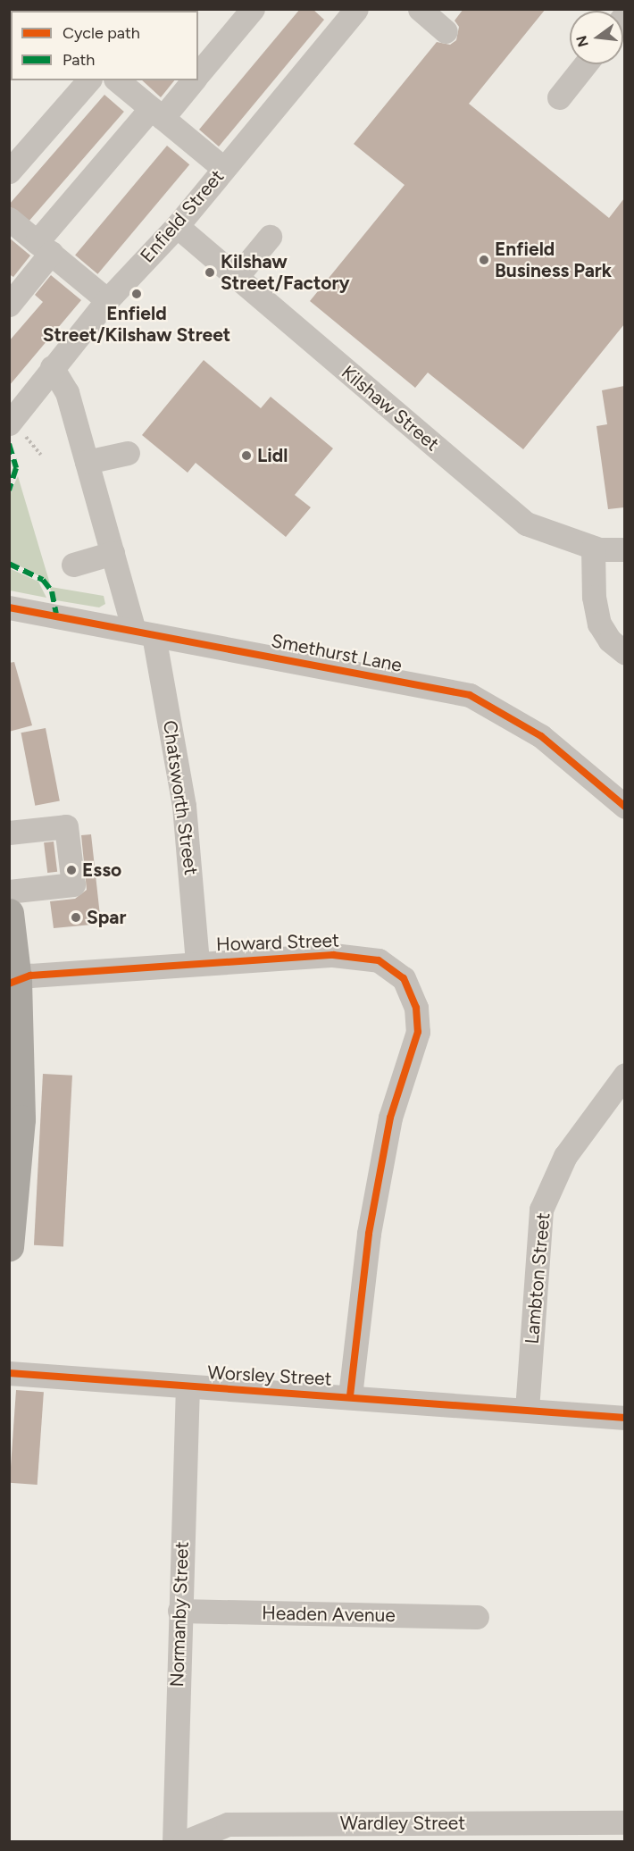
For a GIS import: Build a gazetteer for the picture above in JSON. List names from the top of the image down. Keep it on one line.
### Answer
{"streets":{"street":["Enfield Street","Kilshaw Street","Smethurst Lane","Chatsworth Street","Howard Street","Lambton Street","Worsley Street","Normanby Street","Headen Avenue","Wardley Street"]},"crossings":[["Enfield Street","Kilshaw Street"],["Enfield Street","Chatsworth Street"],["Smethurst Lane","Chatsworth Street"],["Chatsworth Street","Howard Street"],["Howard Street","Worsley Street"],["Lambton Street","Worsley Street"],["Worsley Street","Normanby Street"],["Normanby Street","Headen Avenue"]],"places":["Enfield Business Park","Kilshaw Street/Factory","Enfield Street/Kilshaw Street","Lidl","Esso","Spar"],"legend":["Cycle path","Path"],"north":"left"}
